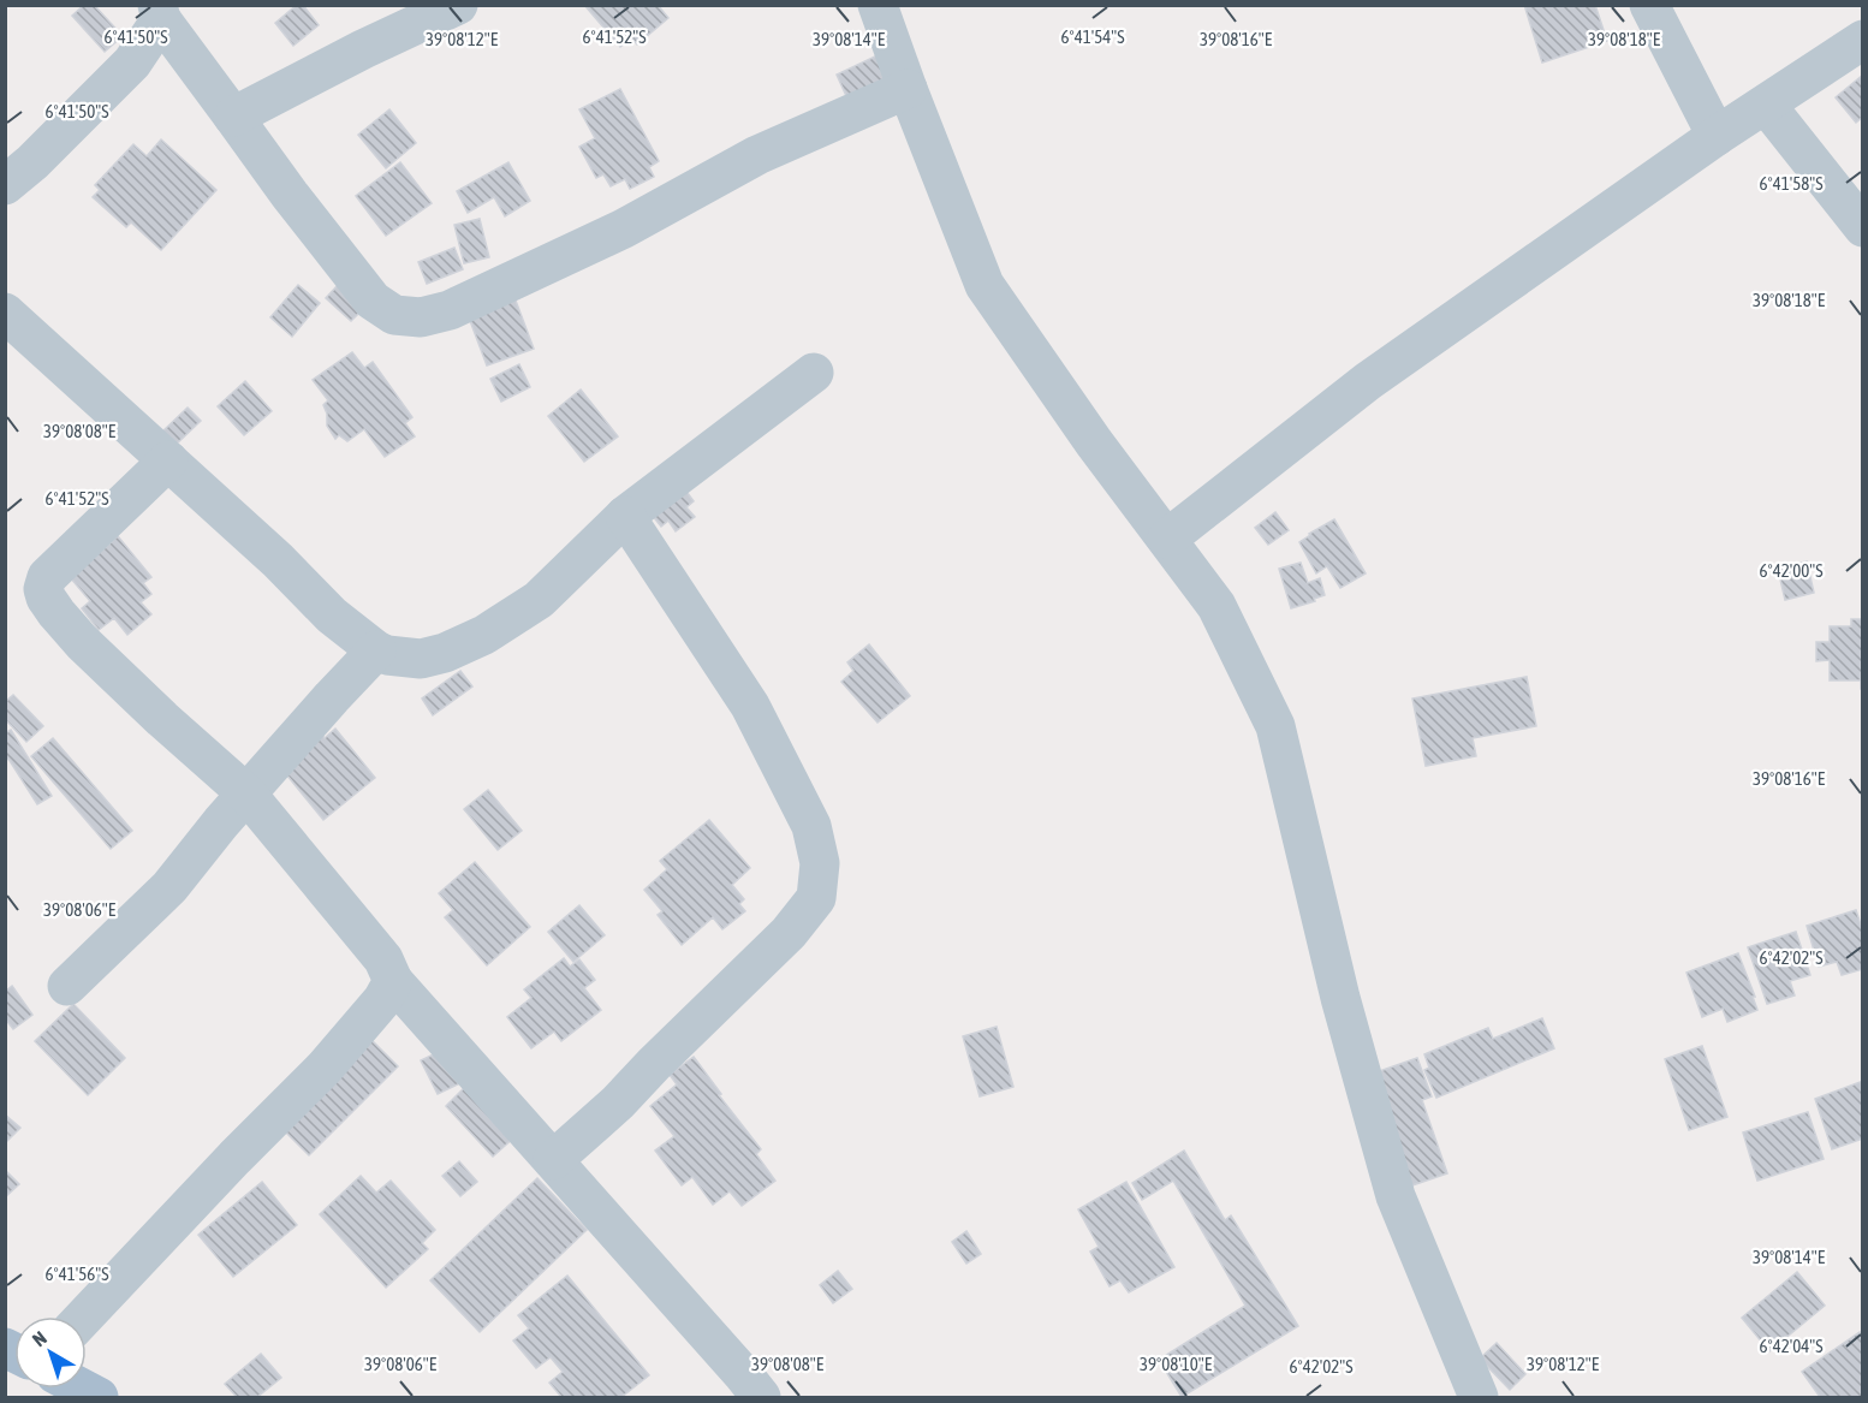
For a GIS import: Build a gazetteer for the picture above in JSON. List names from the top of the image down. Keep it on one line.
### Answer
{"north":"top left","coordinates":["6°41'50\"S","6°41'52\"S","6°41'54\"S","39°08'12\"E","39°08'14\"E","39°08'16\"E","39°08'18\"E","6°41'58\"S","39°08'08\"E","6°42'00\"S","39°08'06\"E","6°42'02\"S","6°41'56\"S","6°42'04\"S","39°08'10\"E"]}
